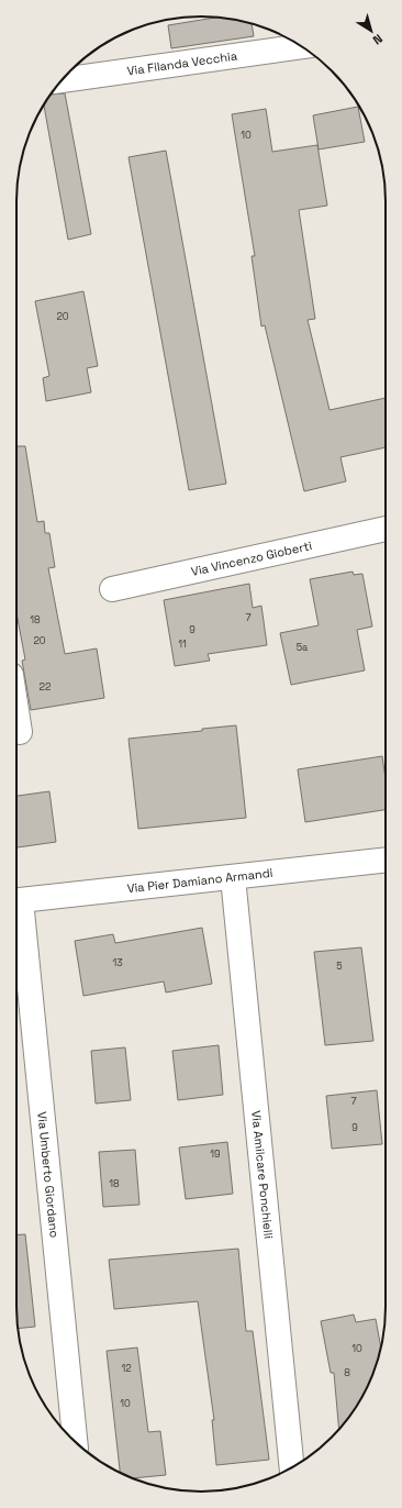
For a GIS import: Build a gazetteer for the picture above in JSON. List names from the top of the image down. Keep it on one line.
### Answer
{"streets":{"street":["Via Filanda Vecchia","Via Vincenzo Gioberti","Via Pier Damiano Armandi","Via Umberto Giordano","Via Amilcare Ponchielli"]},"crossings":[["Via Pier Damiano Armandi","Via Amilcare Ponchielli"]],"house_numbers":["10","20","7","18","9","20","11","5a","22","13","5","7","9","19","18","10","12","8","10"],"north":"bottom right"}
